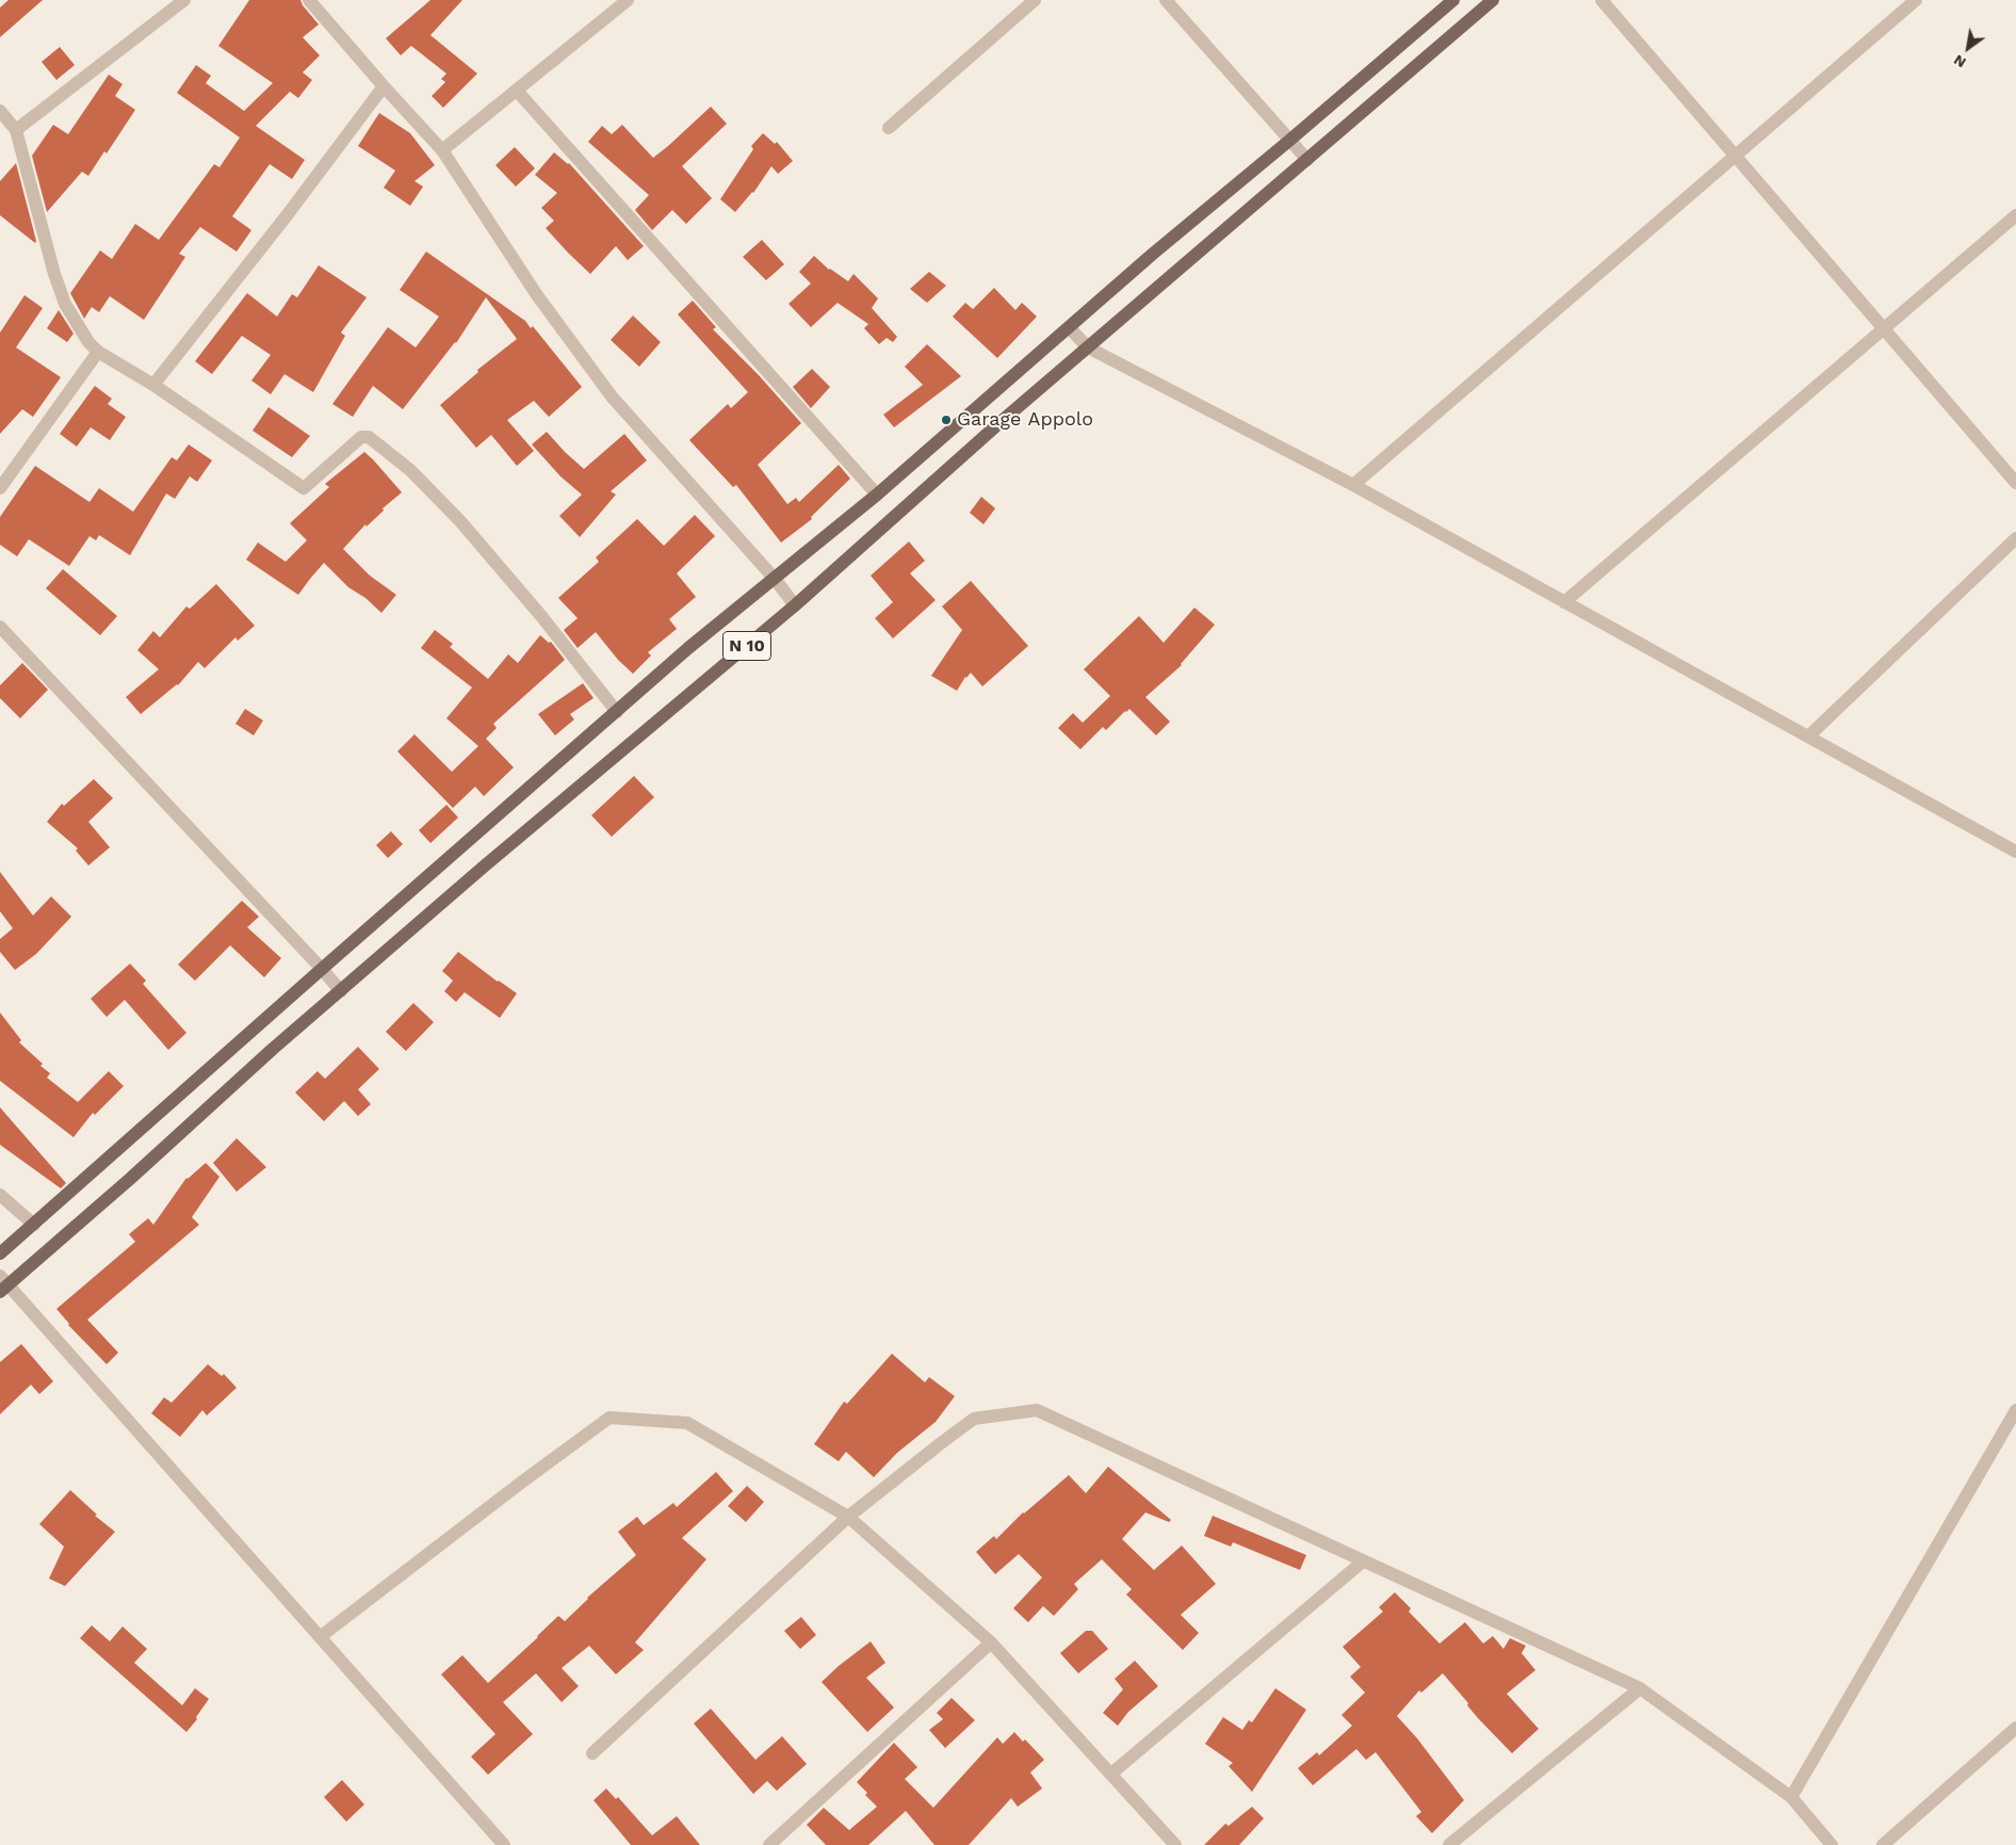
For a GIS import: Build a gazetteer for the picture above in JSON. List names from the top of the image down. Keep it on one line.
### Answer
{"streets":{"main road":["N 10"]},"places":["Garage Appolo"],"north":"bottom left"}
